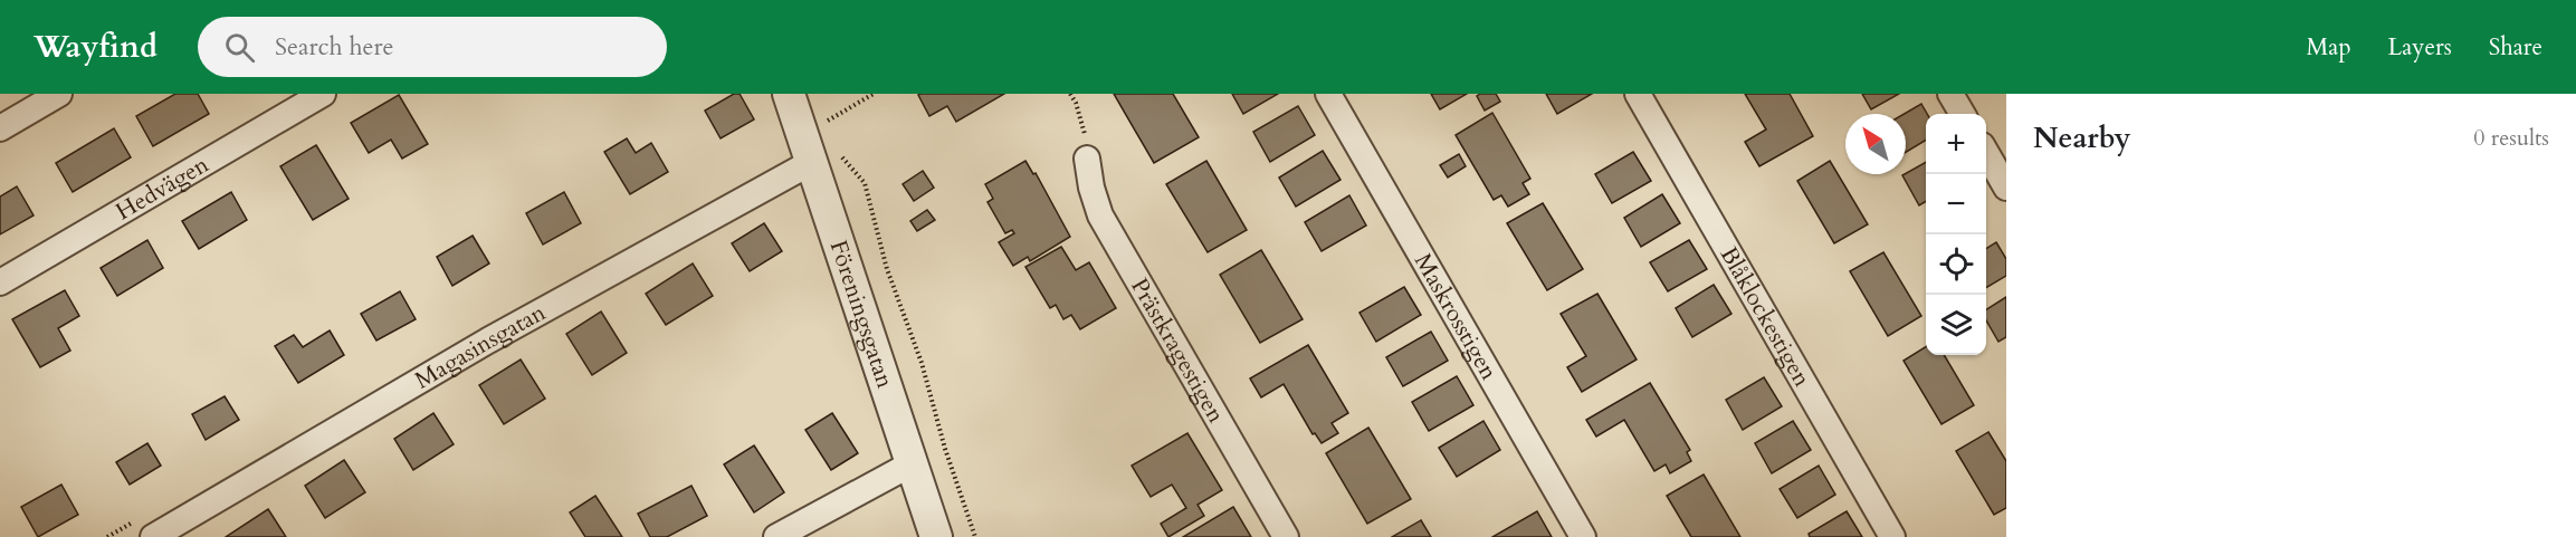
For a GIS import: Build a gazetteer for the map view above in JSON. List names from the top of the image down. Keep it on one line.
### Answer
{"streets":{"street":["Hedvägen","Maskrosstigen","Blåklockestigen","Föreningsgatan","Magasinsgatan","Prästkragestigen"]},"crossings":[["Föreningsgatan","Magasinsgatan"]],"north":"top left","page":{"header":"Wayfind","search":"Search here","nav":["Map","Layers","Share"],"heading":["Nearby","0 results"],"map_buttons":["+","−"]}}
